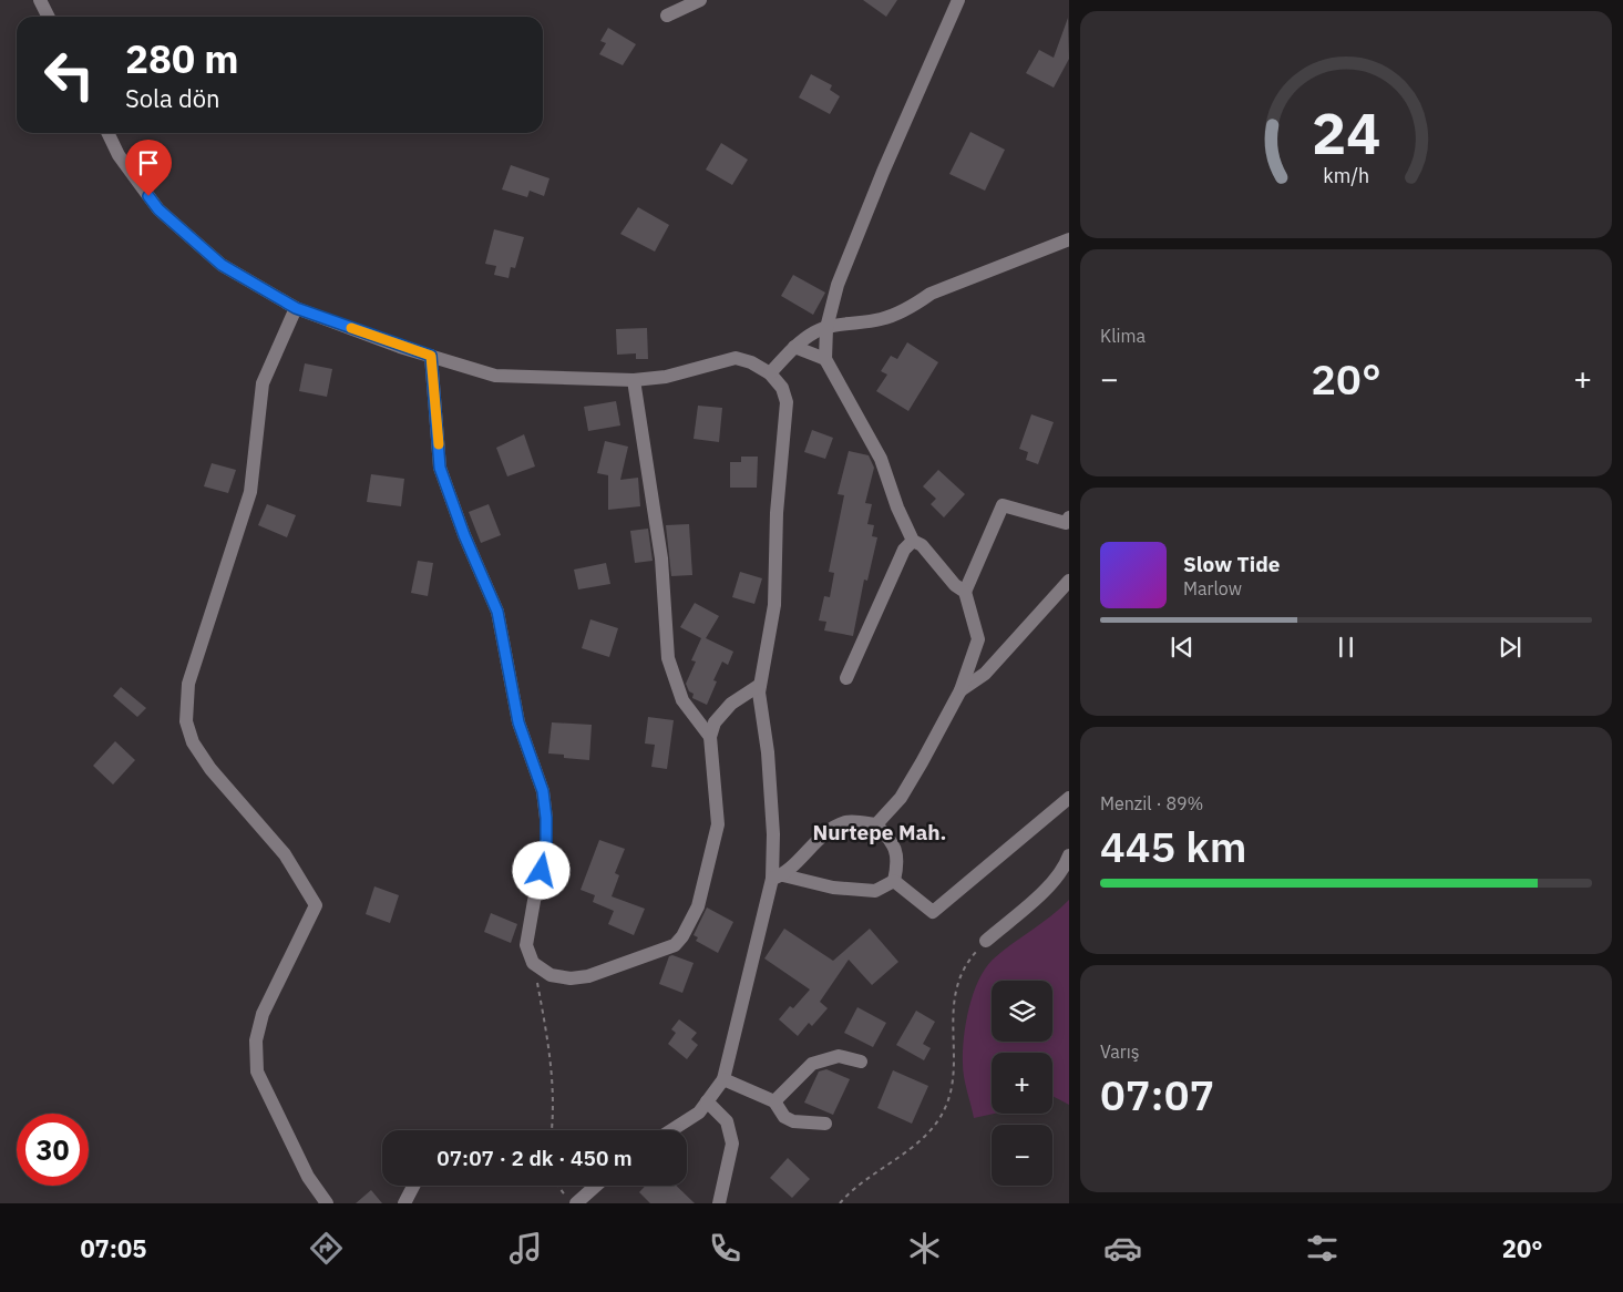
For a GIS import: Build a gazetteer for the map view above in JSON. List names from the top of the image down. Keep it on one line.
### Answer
{"districts":["Nurtepe Mah."],"page":{"turn":["280 m","Sola dön"],"tile":["Klima",["Menzil · 89%","445 km"],["Varış","07:07"]],"heat":["−","20°","+"],"song":["Slow Tide","Marlow"],"map_buttons":["+","−"],"limit":"30","trip":"07:07 · 2 dk · 450 m","tabs":["07:05","20°"],"gauge":["24","km/h"]}}
